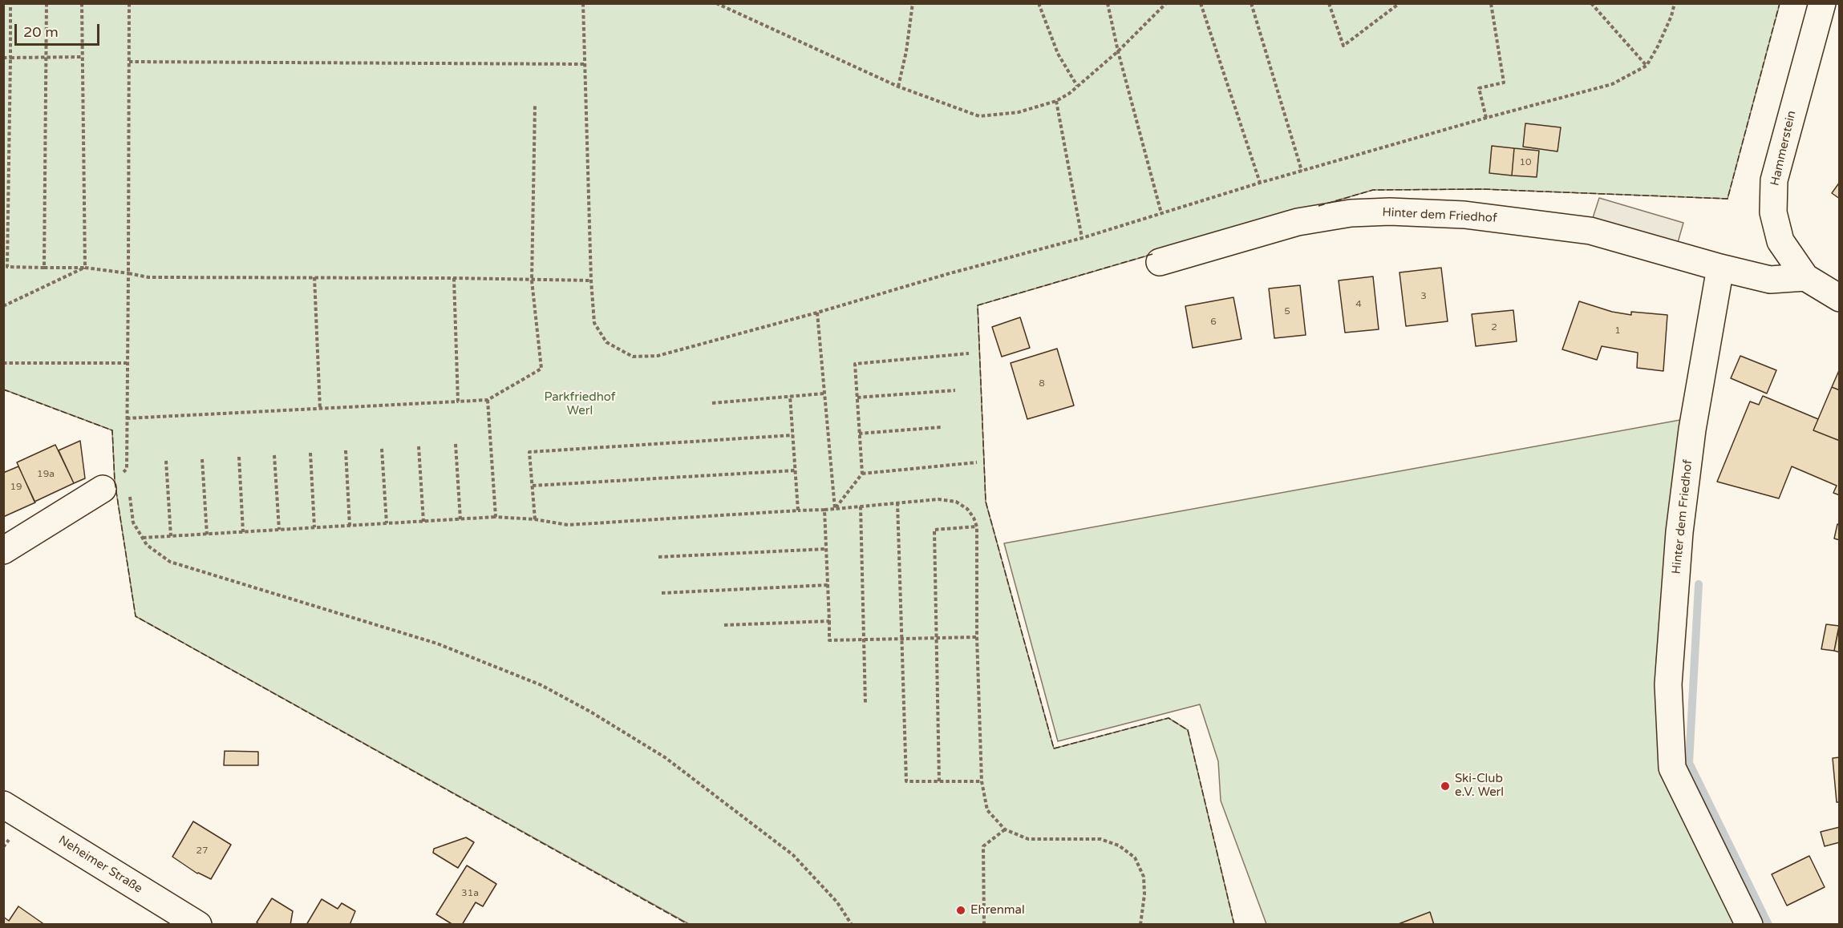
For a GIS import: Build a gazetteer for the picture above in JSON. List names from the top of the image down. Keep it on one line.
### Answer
{"streets":{"street":["Hammerstein","Hinter dem Friedhof","Neheimer Straße"]},"crossings":[["Hammerstein","Hinter dem Friedhof"]],"parks":["Parkfriedhof Werl"],"places":["Ski-Club e.V. Werl","Ehrenmal"],"house_numbers":["10","3","4","5","6","2","1","8","19a","19","27","31a"],"scale_bar":"20 m"}
